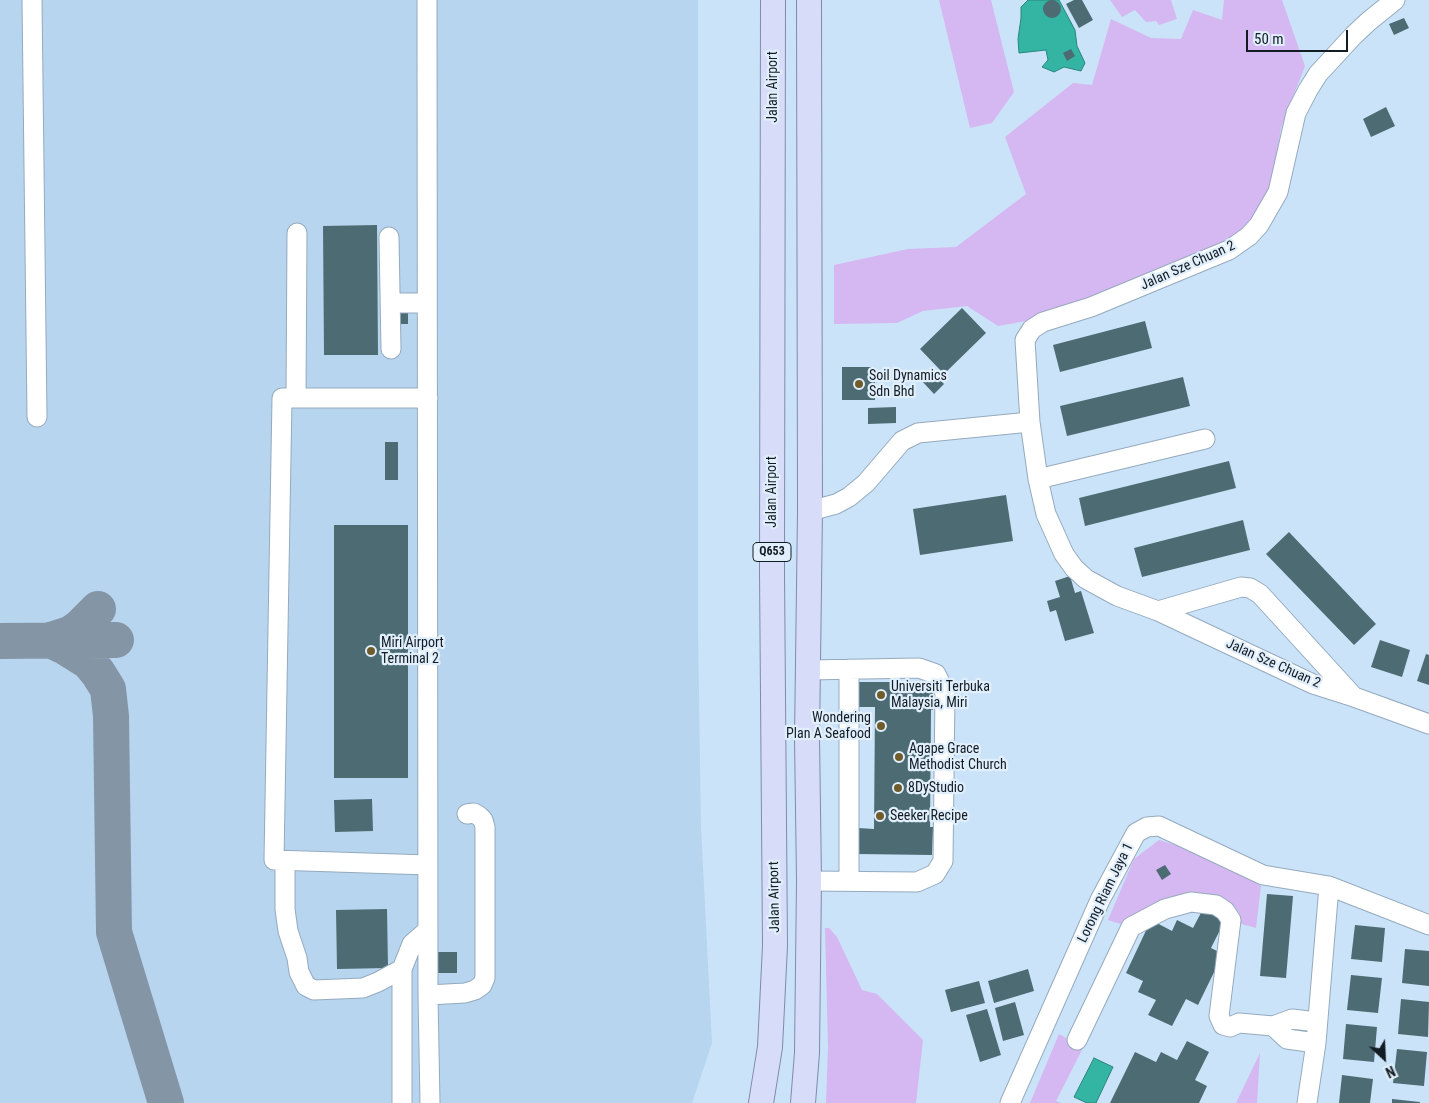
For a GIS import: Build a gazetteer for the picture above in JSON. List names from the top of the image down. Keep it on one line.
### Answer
{"streets":{"main road":["Jalan Airport","Q653"],"street":["Jalan Sze Chuan 2","Lorong Riam Jaya 1"]},"places":["Soil Dynamics Sdn Bhd","Miri Airport Terminal 2","Universiti Terbuka Malaysia, Miri","Wondering Plan A Seafood","Agape Grace Methodist Church","8DyStudio","Seeker Recipe"],"scale_bar":"50 m","north":"bottom right"}
